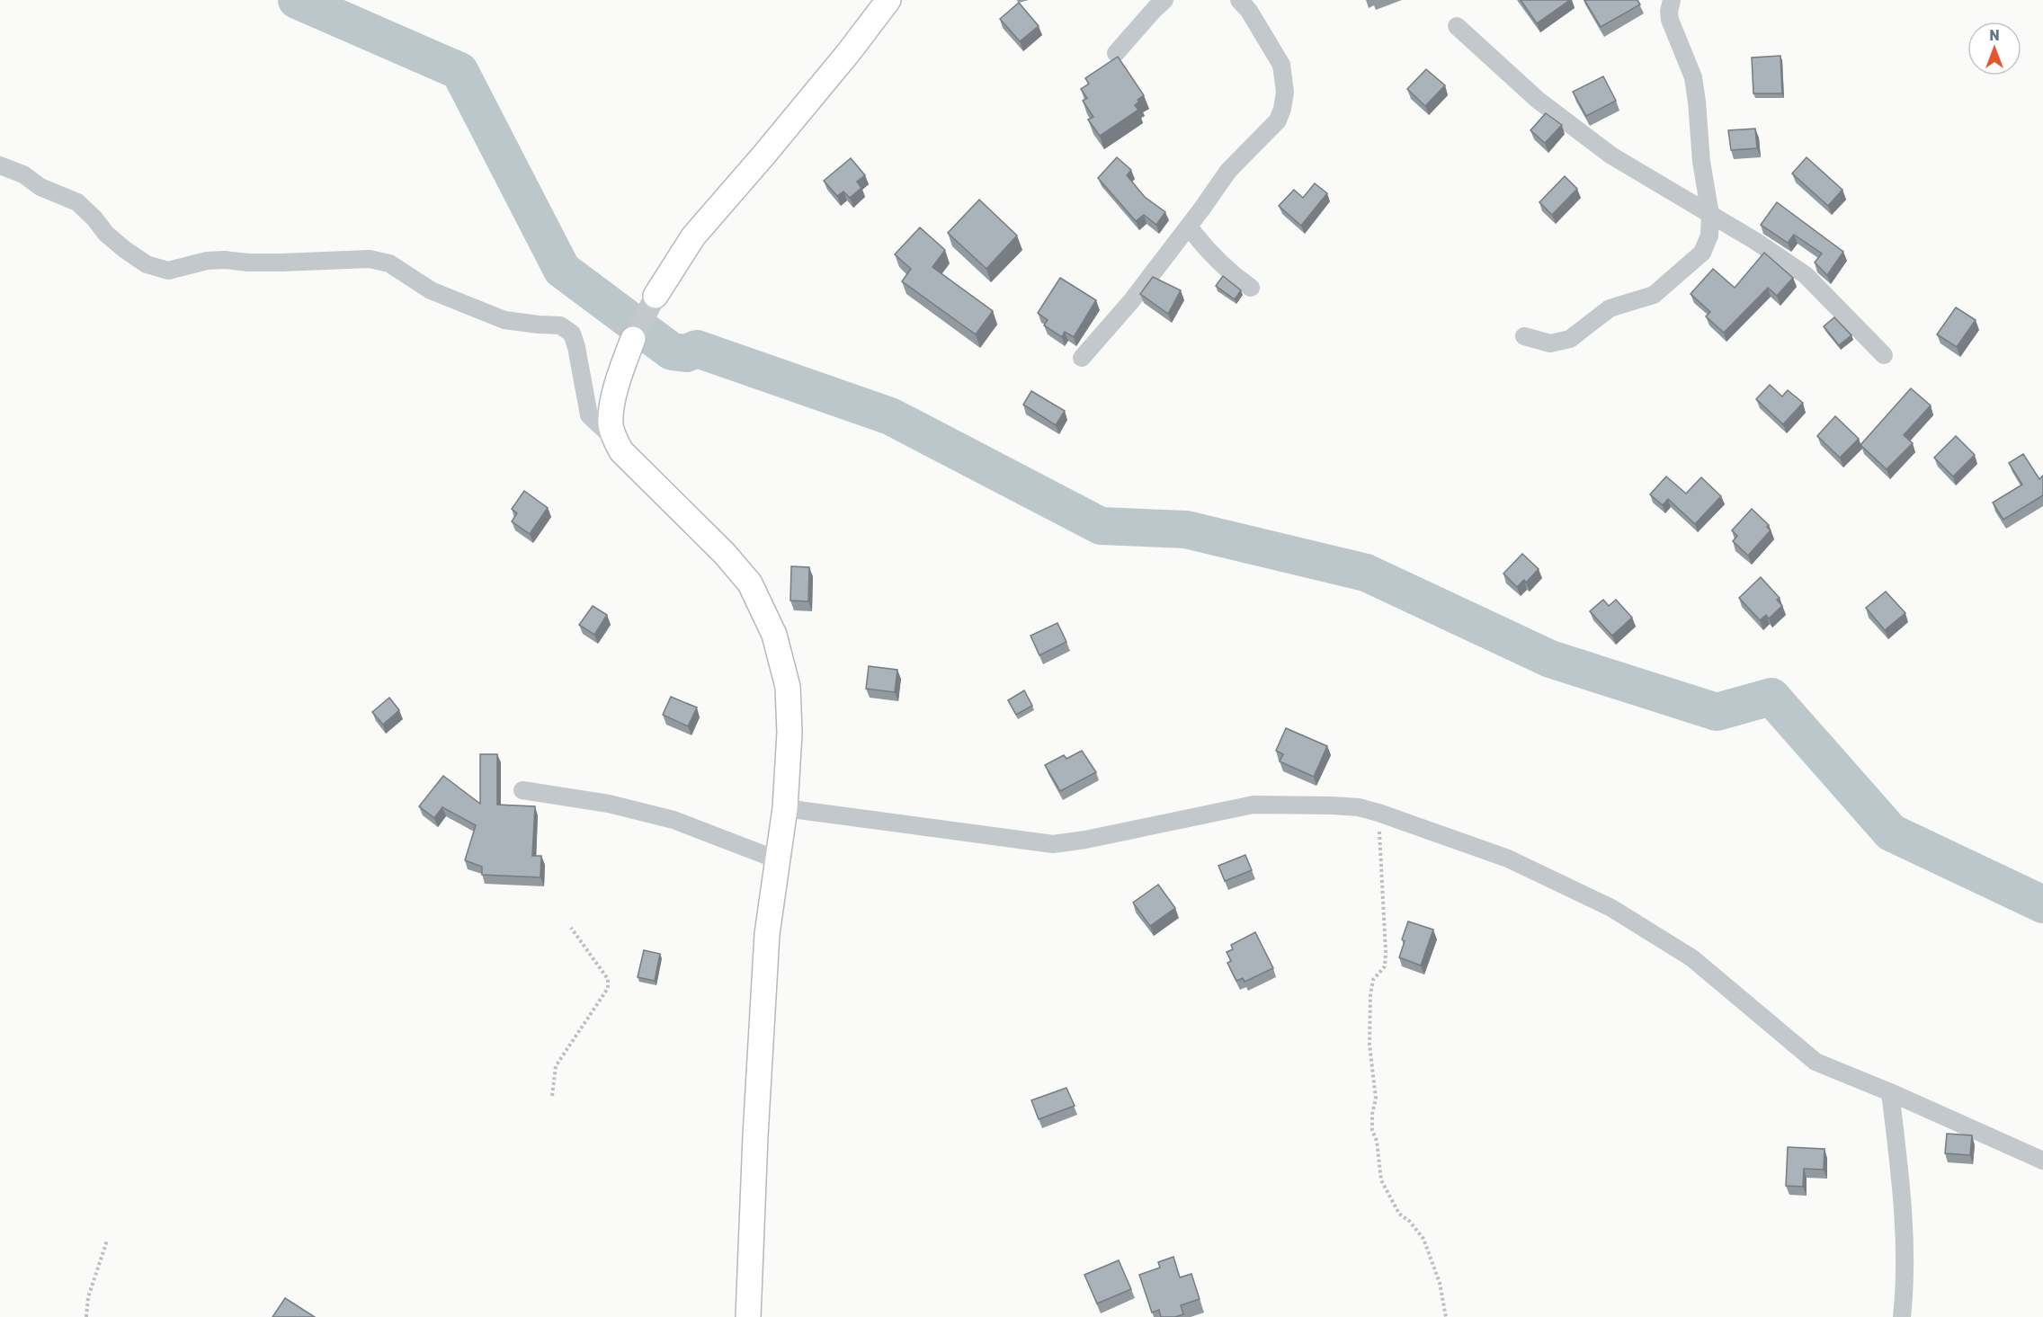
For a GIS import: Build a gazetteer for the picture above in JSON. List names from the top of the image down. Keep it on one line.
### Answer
{"north":"top"}
